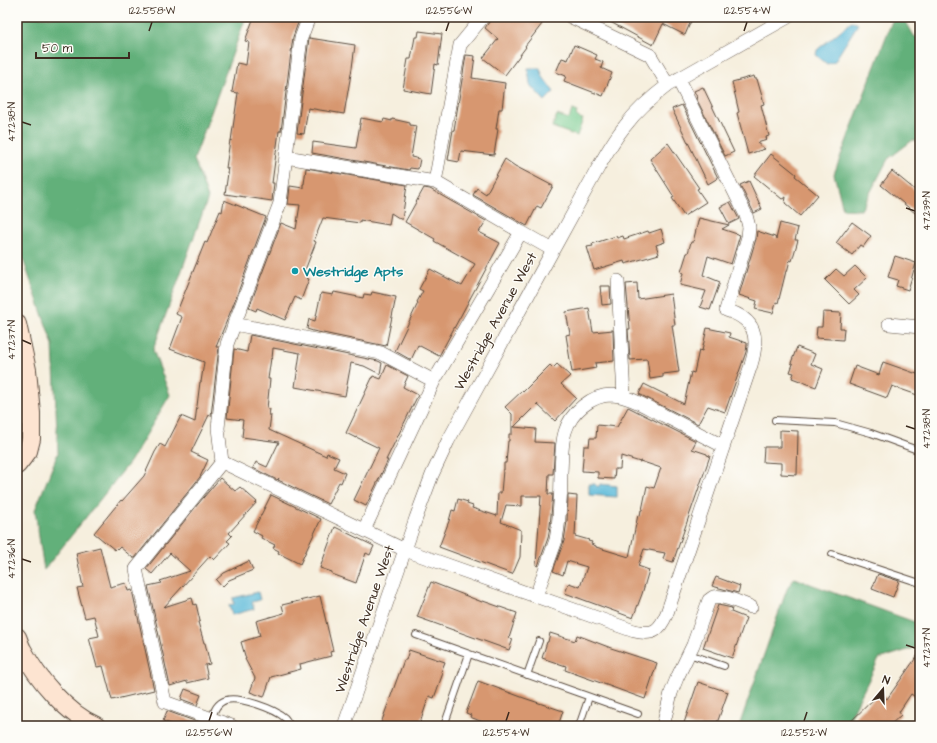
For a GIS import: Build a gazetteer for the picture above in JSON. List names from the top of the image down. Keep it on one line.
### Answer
{"streets":{"street":["Westridge Avenue West"]},"places":["Westridge Apts"],"scale_bar":"50 m","north":"top","coordinates":["122.558°W","122.556°W","122.554°W","47.238°N","47.239°N","47.237°N","47.236°N","122.552°W"]}
